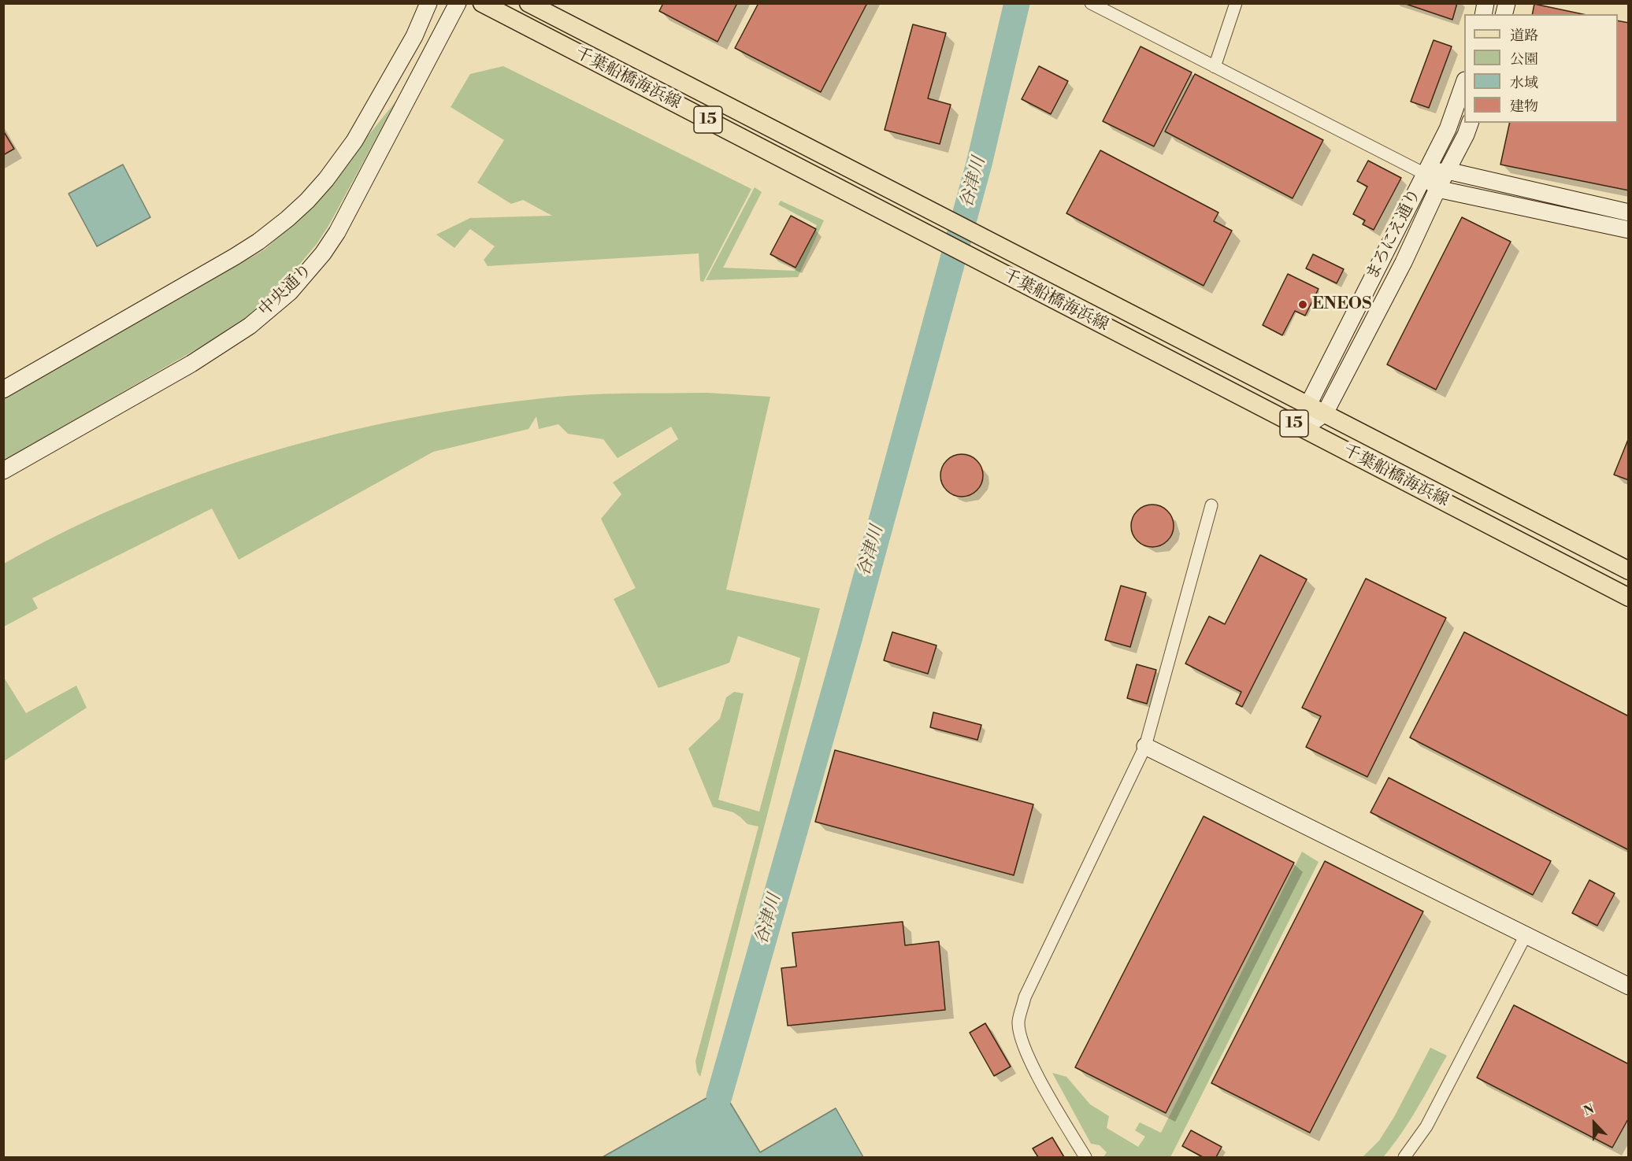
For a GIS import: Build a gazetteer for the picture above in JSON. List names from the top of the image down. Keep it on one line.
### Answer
{"streets":{"main road":["千葉船橋海浜線","15"],"street":["まろにえ通り","中央通り"]},"crossings":[["千葉船橋海浜線","まろにえ通り"]],"water":["谷津川"],"places":["ENEOS"],"legend":["道路","公園","水域","建物"],"north":"top"}
